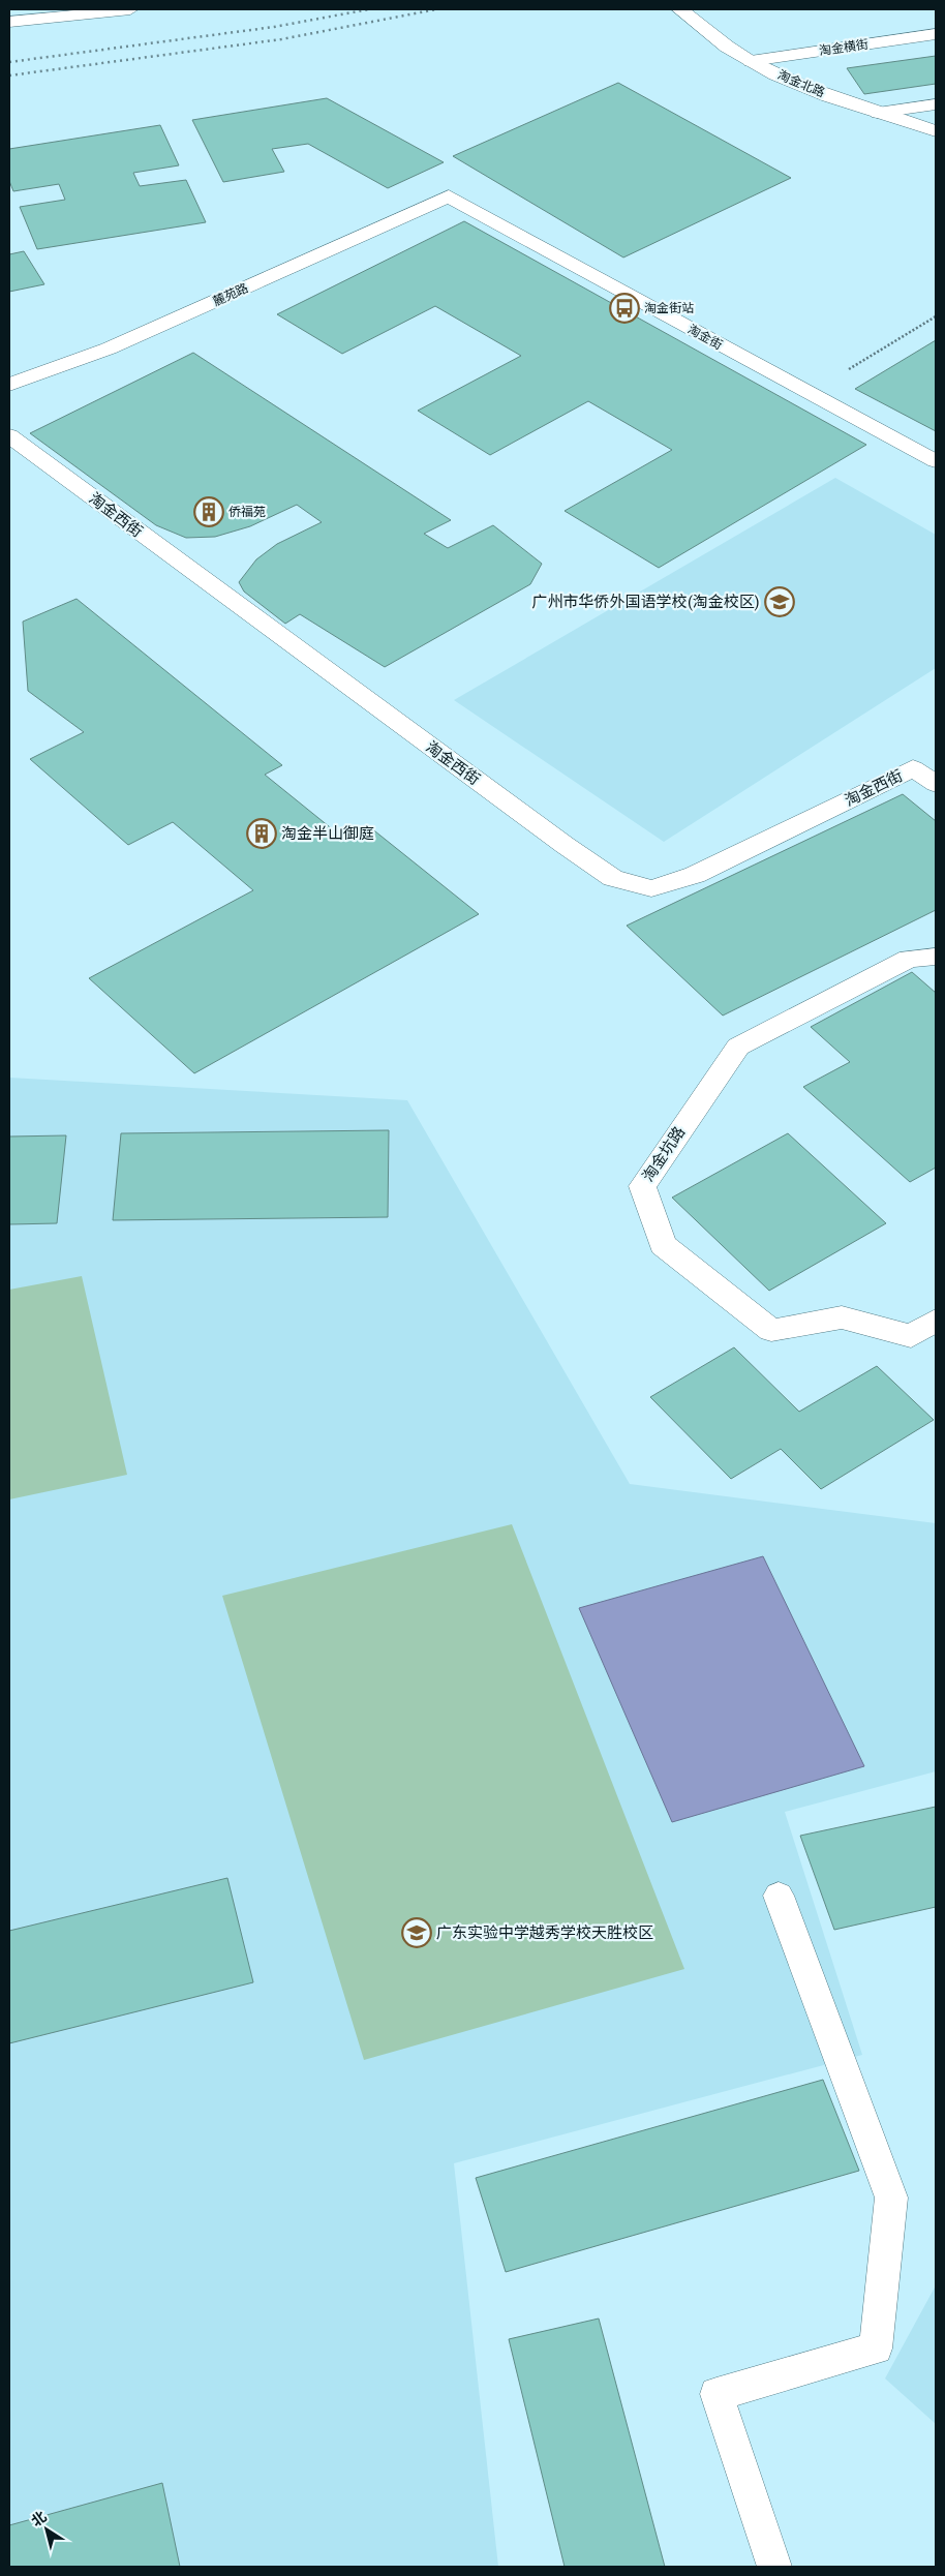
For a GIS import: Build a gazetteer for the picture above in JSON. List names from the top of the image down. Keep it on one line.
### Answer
{"streets":{"street":["淘金横街","淘金北路","麓苑路","淘金街","淘金西街","淘金坑路"]},"crossings":[["淘金横街","淘金北路"],["麓苑路","淘金街"]],"places":{"bus stop":["淘金街站"],"building":["侨福苑","淘金半山御庭"],"school or university":["广州市华侨外国语学校(淘金校区)","广东实验中学越秀学校天胜校区"]},"north":"top left"}
